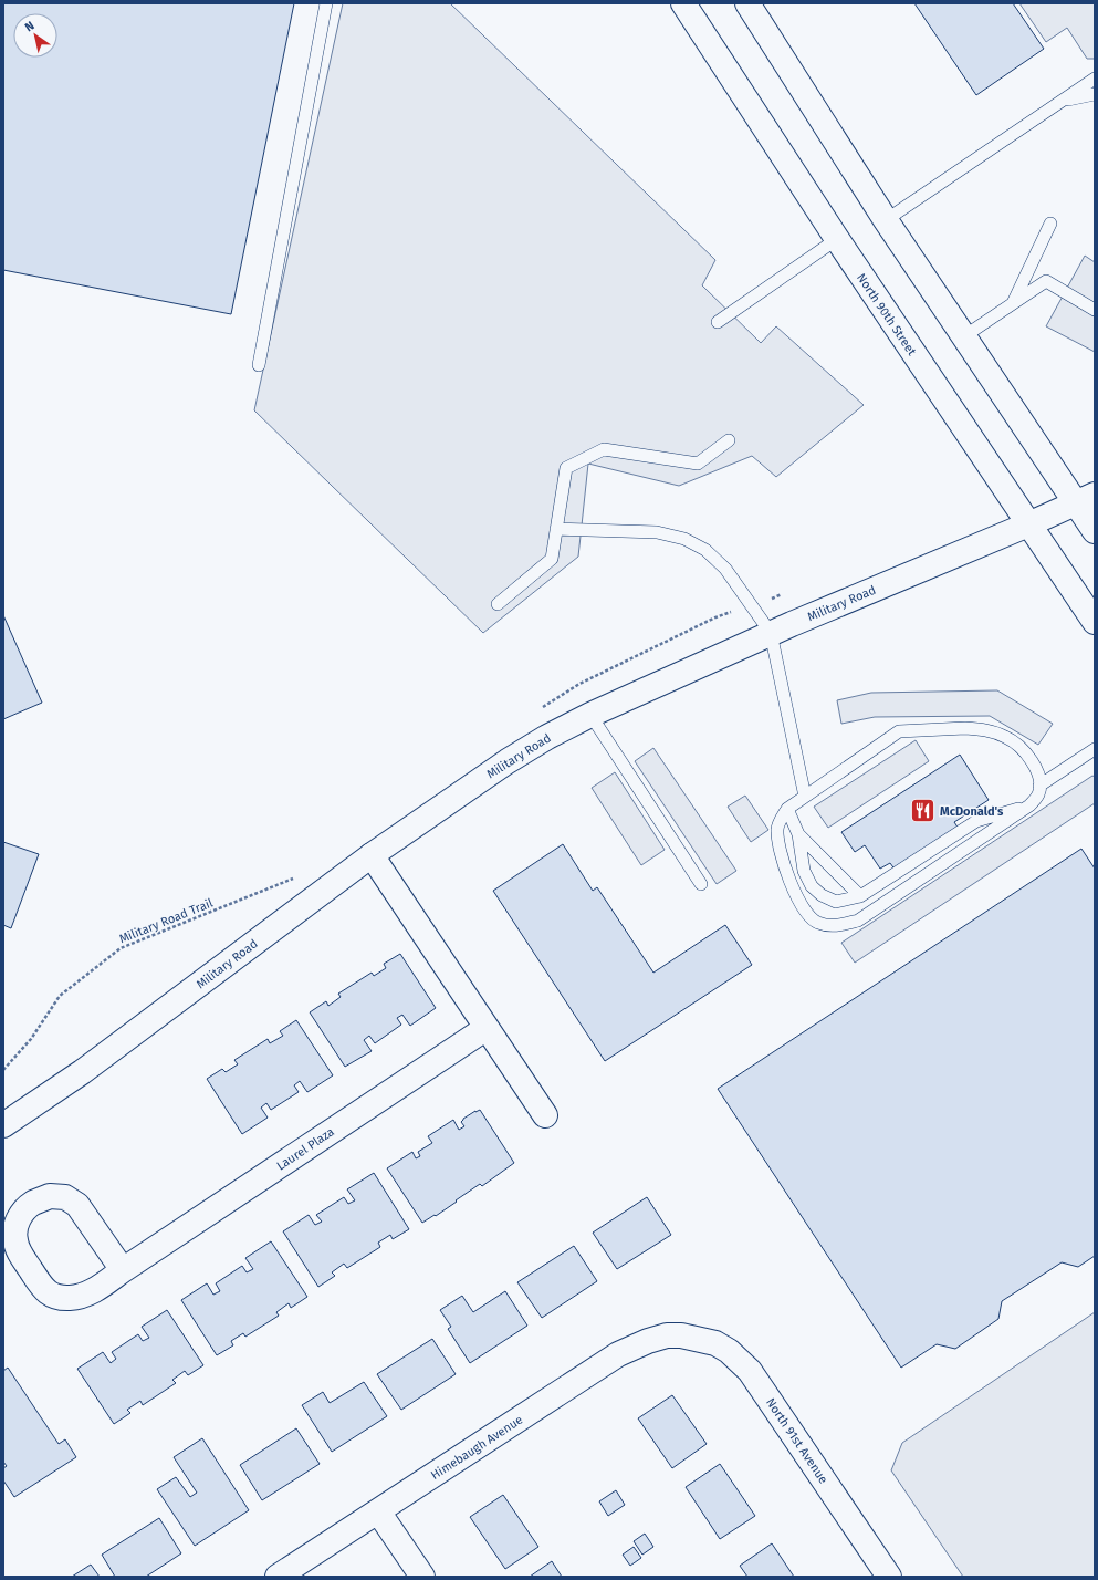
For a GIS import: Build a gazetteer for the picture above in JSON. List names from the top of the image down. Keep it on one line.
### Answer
{"streets":{"main road":["North 90th Street","Military Road","Laurel Plaza","North 91st Avenue","Himebaugh Avenue"],"path":["Military Road Trail"]},"crossings":[["North 90th Street","Military Road"],["North 91st Avenue","Himebaugh Avenue"]],"places":{"restaurant":["McDonald's"]},"north":"top left"}
